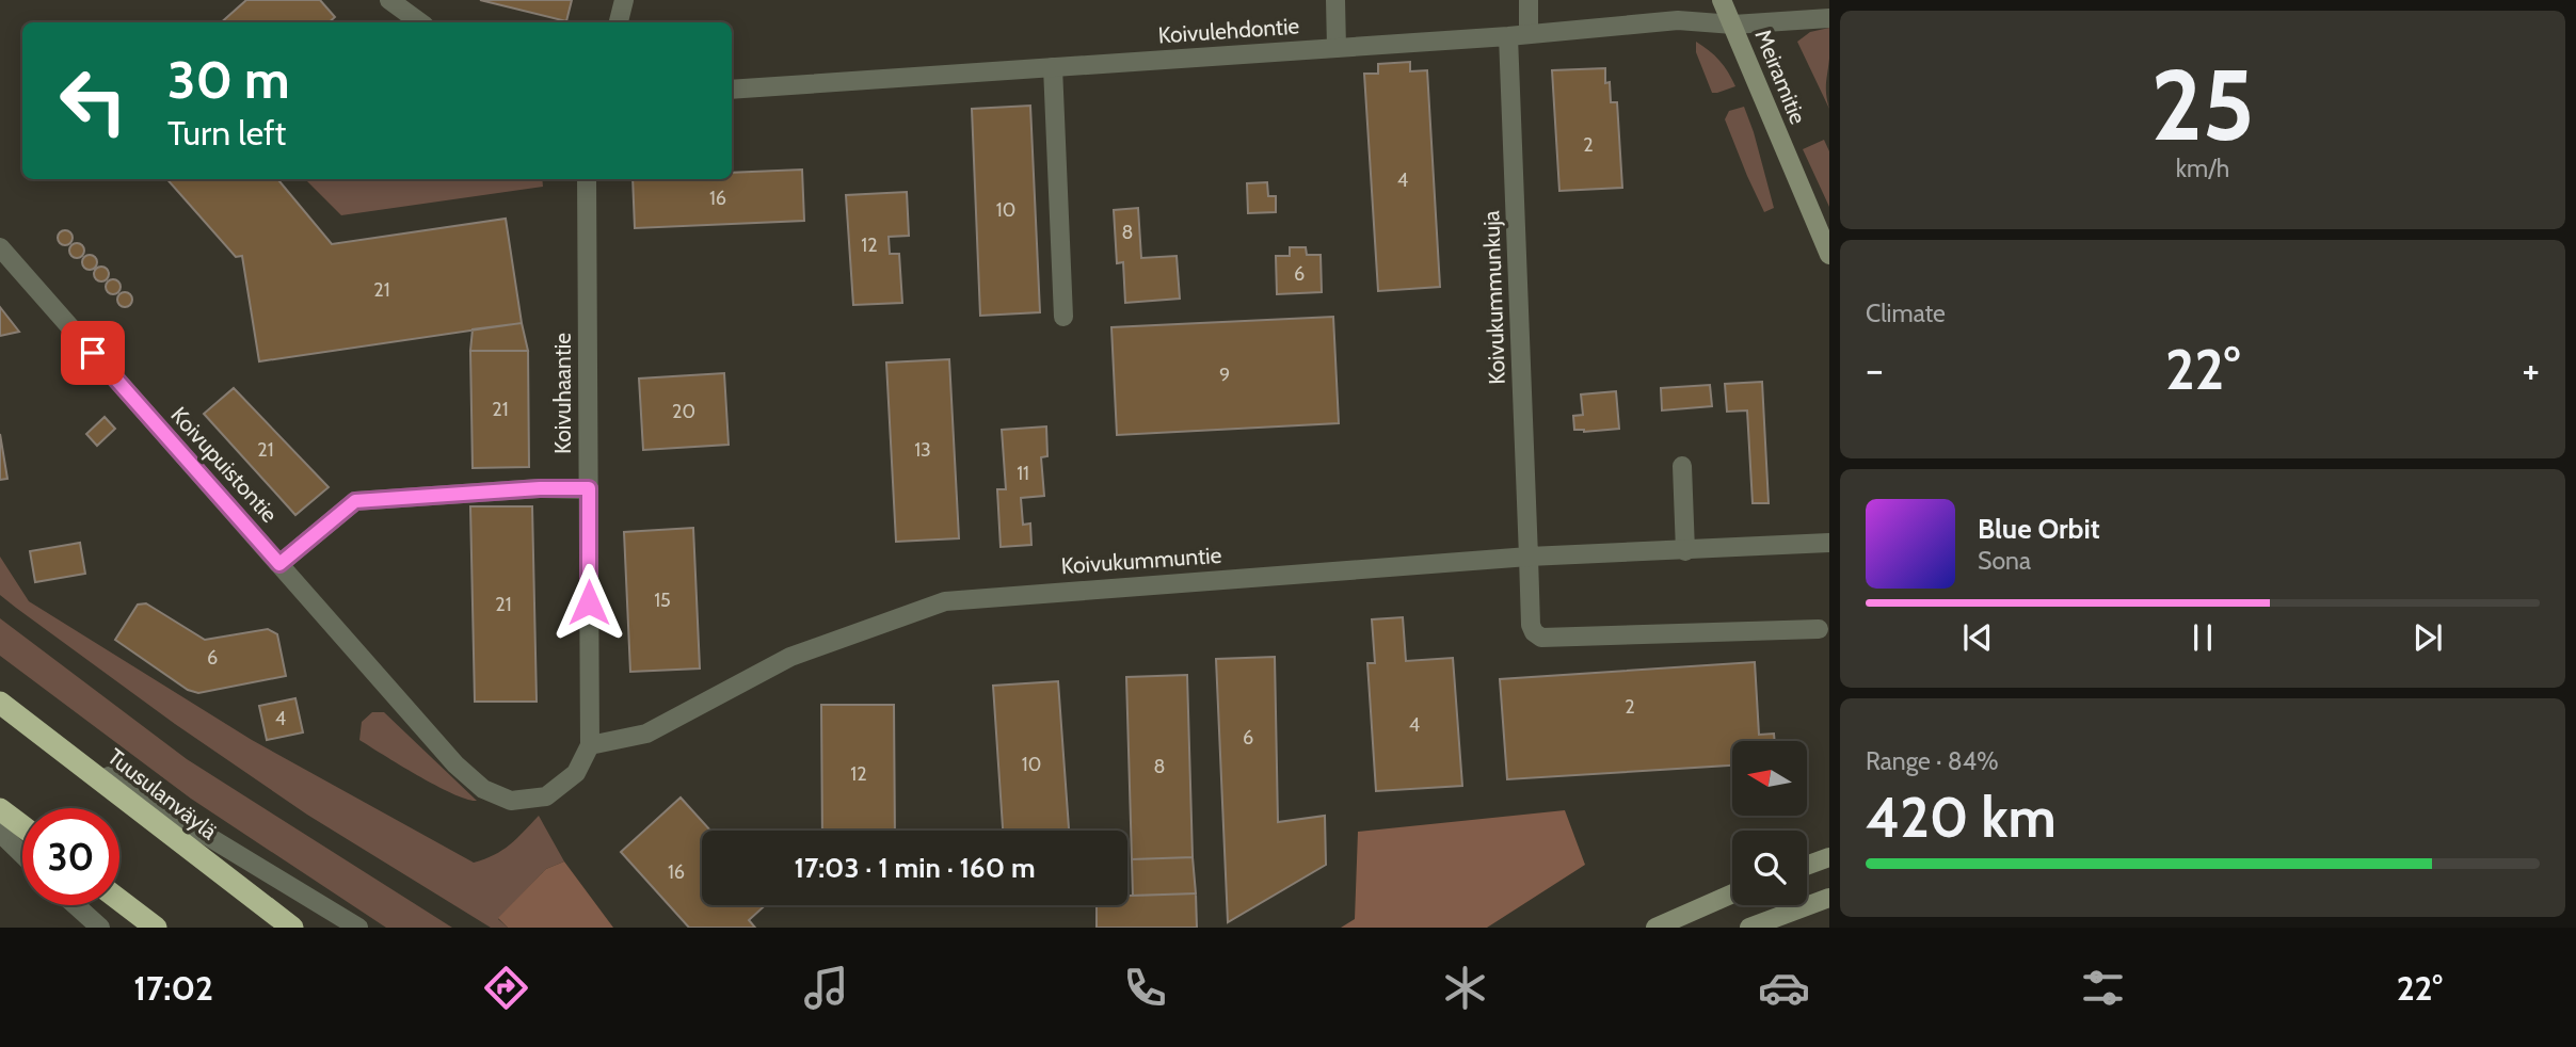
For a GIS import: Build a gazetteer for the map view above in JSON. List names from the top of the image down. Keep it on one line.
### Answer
{"streets":{"highway":["Tuusulanväylä"],"main road":["Meiramitie"],"street":["Koivulehdontie","Koivukummunkuja","Koivuhaantie","Koivupuistontie","Koivukummuntie"]},"crossings":[["Koivulehdontie","Meiramitie"],["Koivulehdontie","Koivukummunkuja"],["Koivukummunkuja","Koivukummuntie"],["Koivuhaantie","Koivupuistontie"],["Koivuhaantie","Koivukummuntie"],["Koivupuistontie","Koivukummuntie"]],"house_numbers":["2","4","16","10","8","12","6","21","9","21","20","21","13","11","15","21","6","2","4","4","6","10","8","12","16"],"north":"left","page":{"tile":[["25","km/h"],"Climate",["Range · 84%","420 km"]],"turn":["30 m","Turn left"],"heat":["−","22°","+"],"song":["Blue Orbit","Sona"],"limit":"30","trip":"17:03 · 1 min · 160 m","tabs":["17:02","22°"]}}
